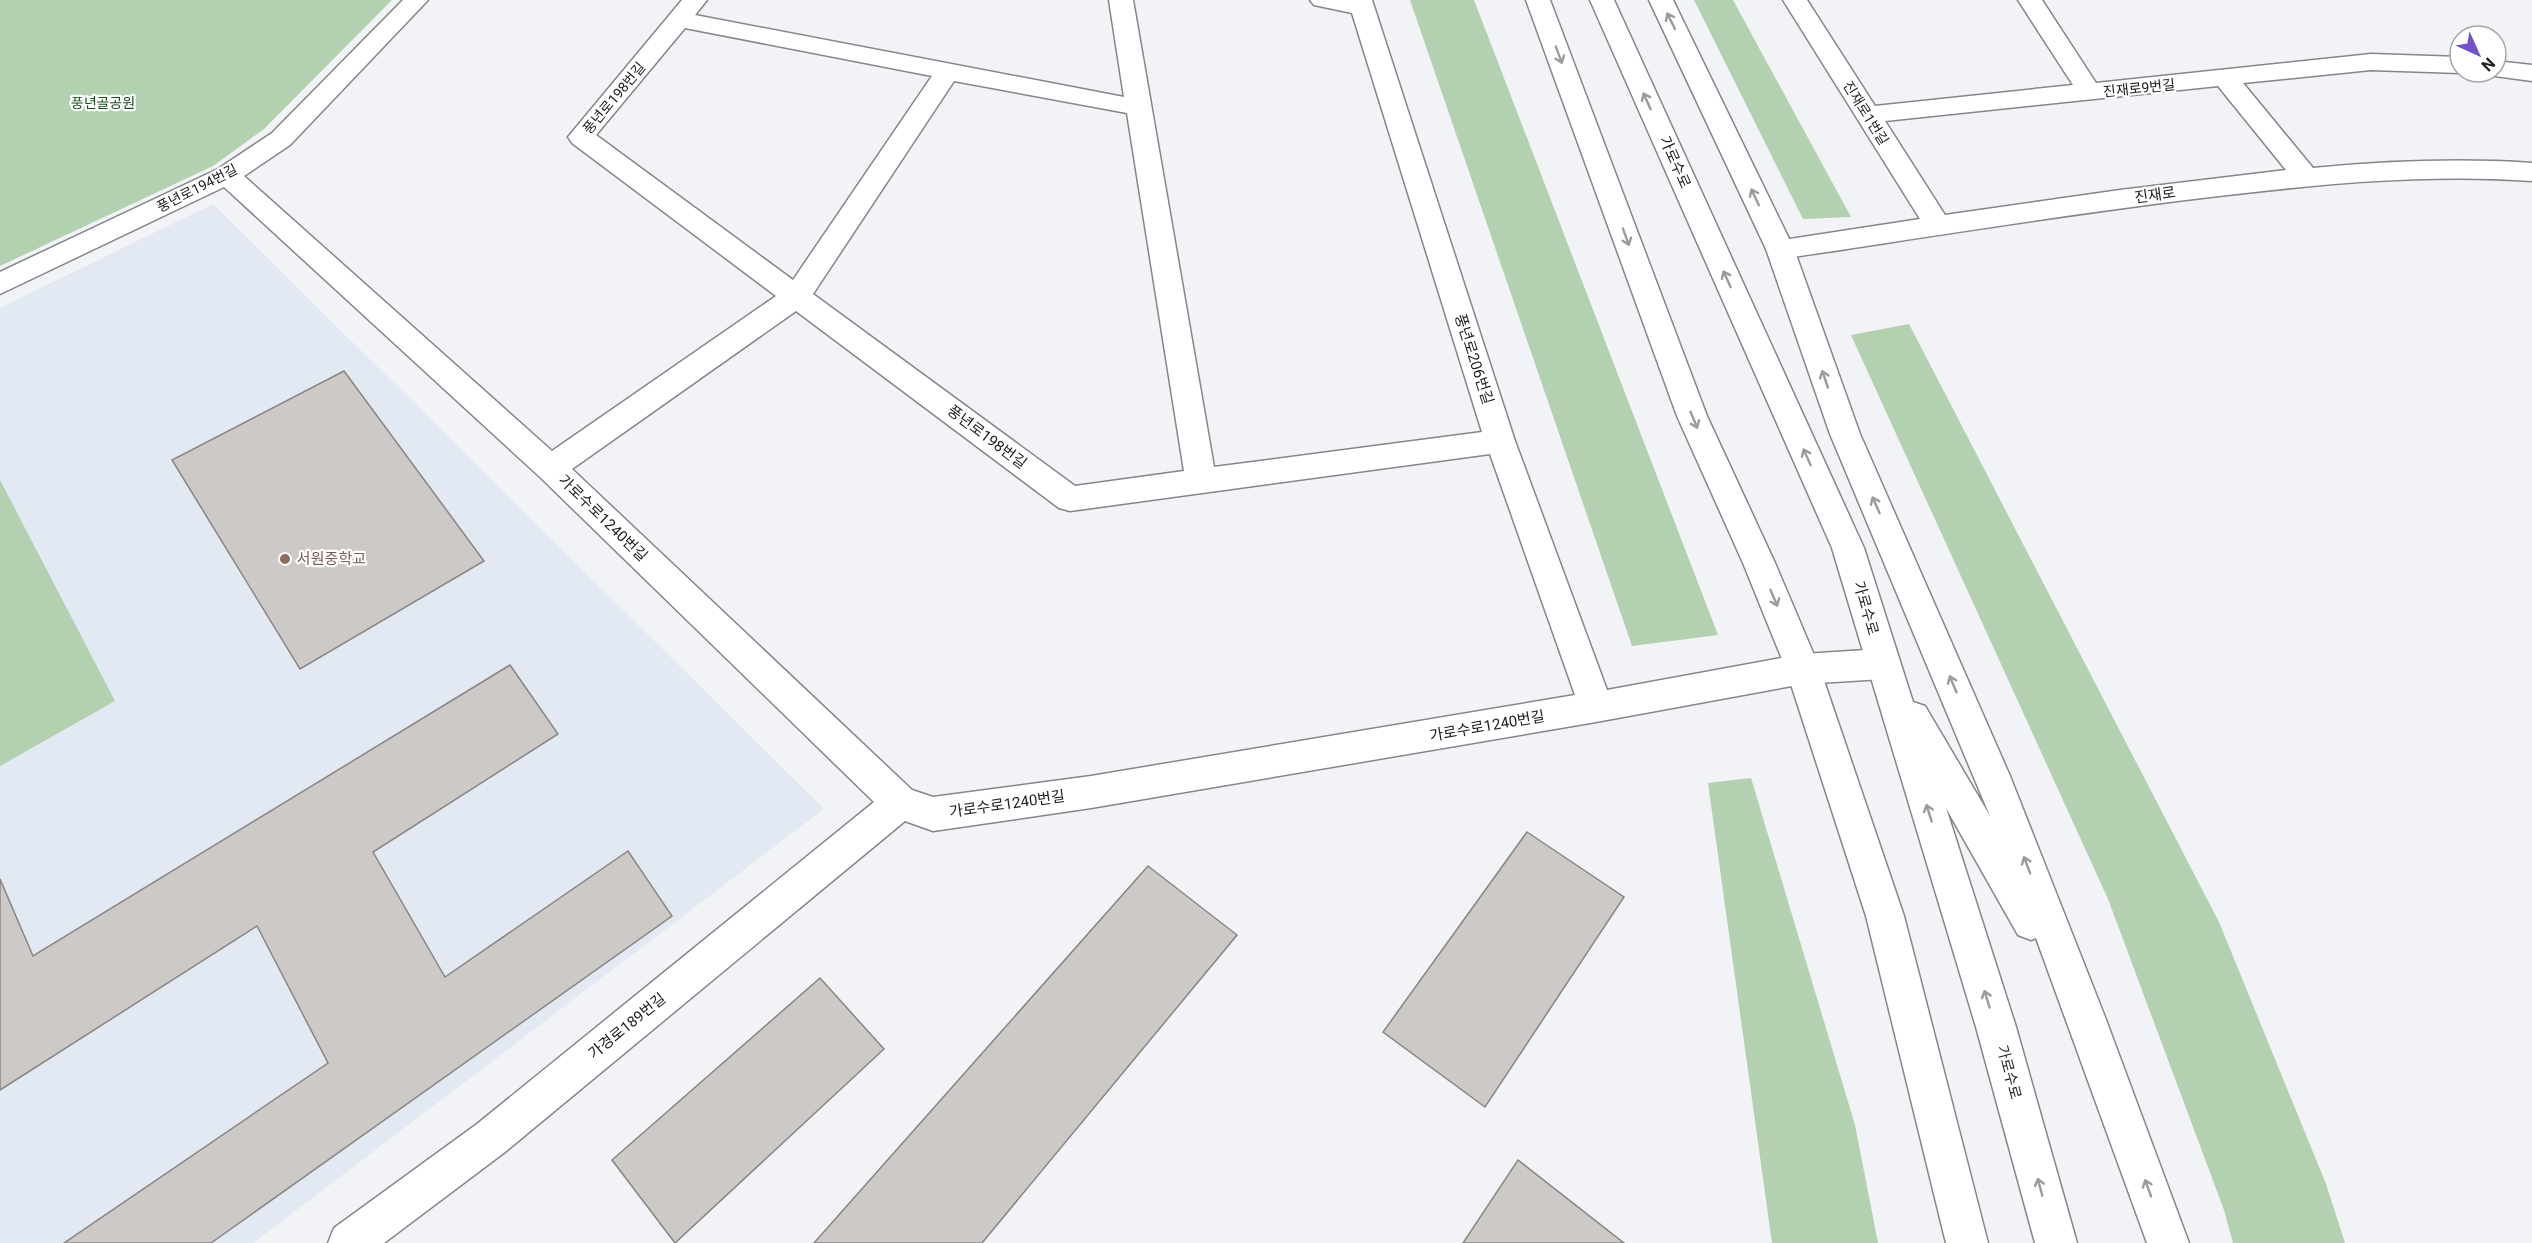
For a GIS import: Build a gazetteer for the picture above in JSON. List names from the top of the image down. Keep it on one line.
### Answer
{"streets":{"street":["진재로9번길","풍년로198번길","진재로1번길","가로수로","풍년로194번길","진재로","풍년로206번길","가로수로1240번길","가경로189번길"]},"crossings":[["풍년로198번길","풍년로206번길"],["진재로1번길","진재로"],["가로수로","가로수로1240번길"],["풍년로194번길","가로수로1240번길"],["풍년로206번길","가로수로1240번길"],["가로수로1240번길","가경로189번길"]],"parks":["풍년골공원"],"places":["서원중학교"],"north":"bottom right"}
